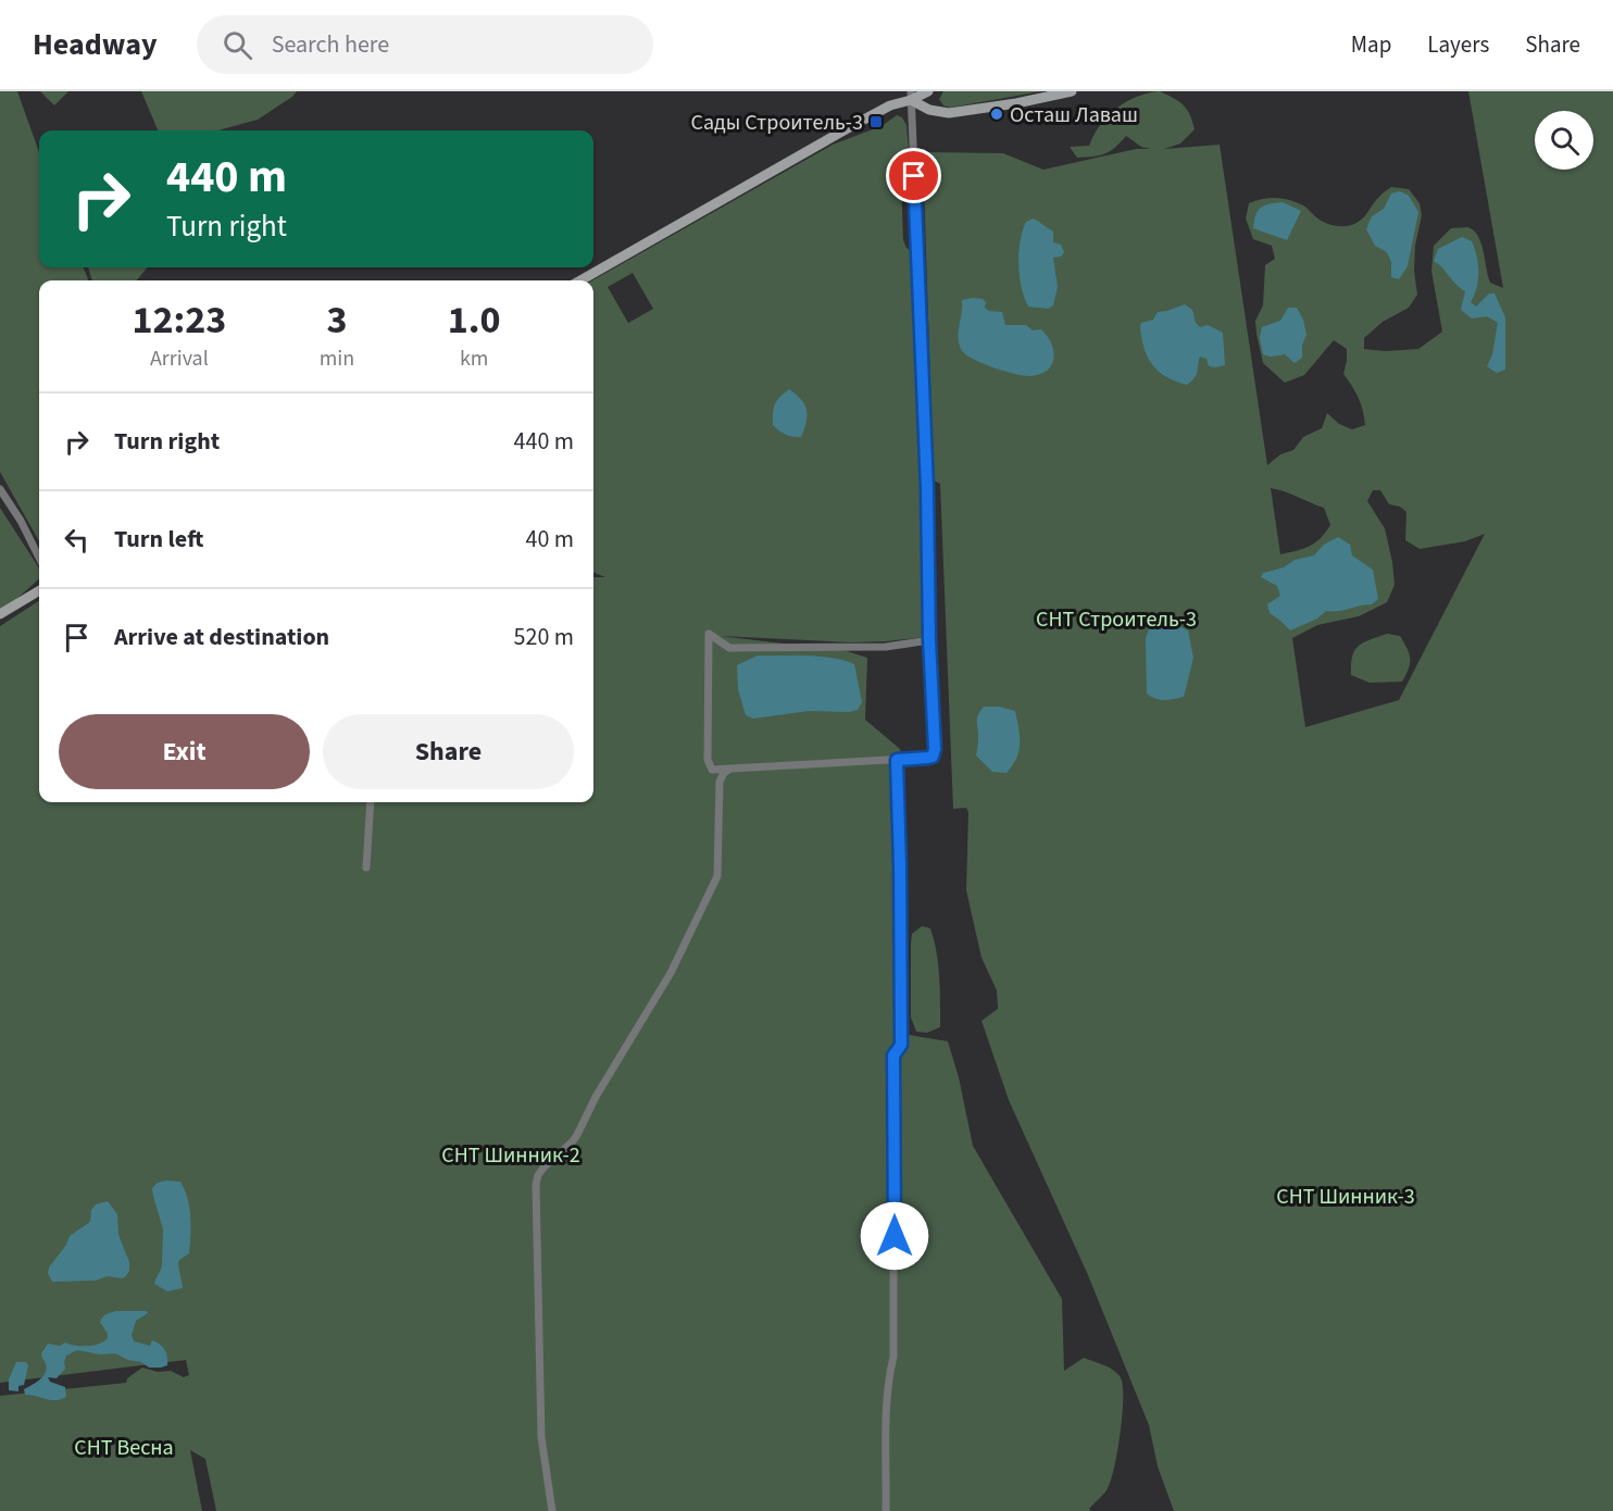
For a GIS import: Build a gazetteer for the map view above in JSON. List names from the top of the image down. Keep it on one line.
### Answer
{"parks":["СНТ Строитель-3","СНТ Шинник-2","СНТ Шинник-3","СНТ Весна"],"places":{"other":["Осташ Лаваш"],"transit":["Сады Строитель-3"]},"page":{"header":"Headway","search":"Search here","nav":["Map","Layers","Share"],"turn":["440 m","Turn right"],"eta":["12:23","Arrival","3","min","1.0","km"],"list":[{"name":"Turn right","value":"440 m"},{"name":"Turn left","value":"40 m"},{"name":"Arrive at destination","value":"520 m"}],"buttons":["Exit","Share"]}}
